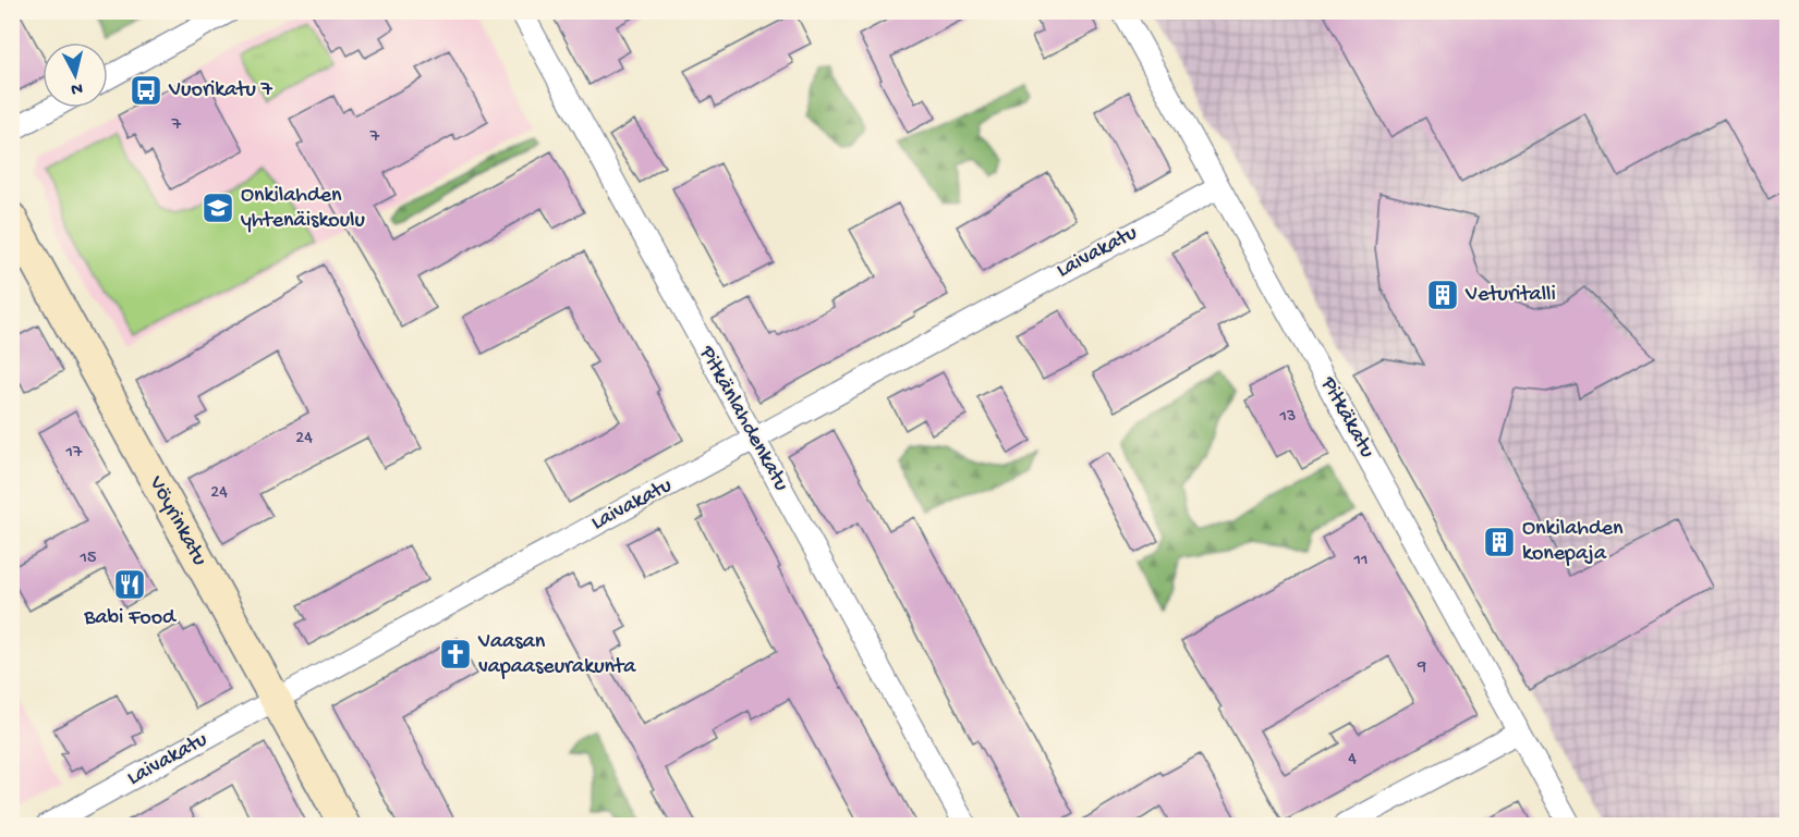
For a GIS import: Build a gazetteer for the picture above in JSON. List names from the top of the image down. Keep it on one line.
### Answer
{"streets":{"main road":["Vöyrinkatu"],"street":["Laivakatu","Pitkäkatu","Pitkänlahdenkatu"]},"crossings":[["Laivakatu","Pitkäkatu"],["Laivakatu","Pitkänlahdenkatu"],["Laivakatu","Vöyrinkatu"]],"places":{"bus stop":["Vuorikatu 7"],"school or university":["Onkilahden yhtenäiskoulu"],"building":["Veturitalli","Onkilahden konepaja"],"restaurant":["Babi Food"],"church":["Vaasan vapaaseurakunta"]},"house_numbers":["7","7","13","24","17","24","15","11","9","4"],"north":"bottom"}
